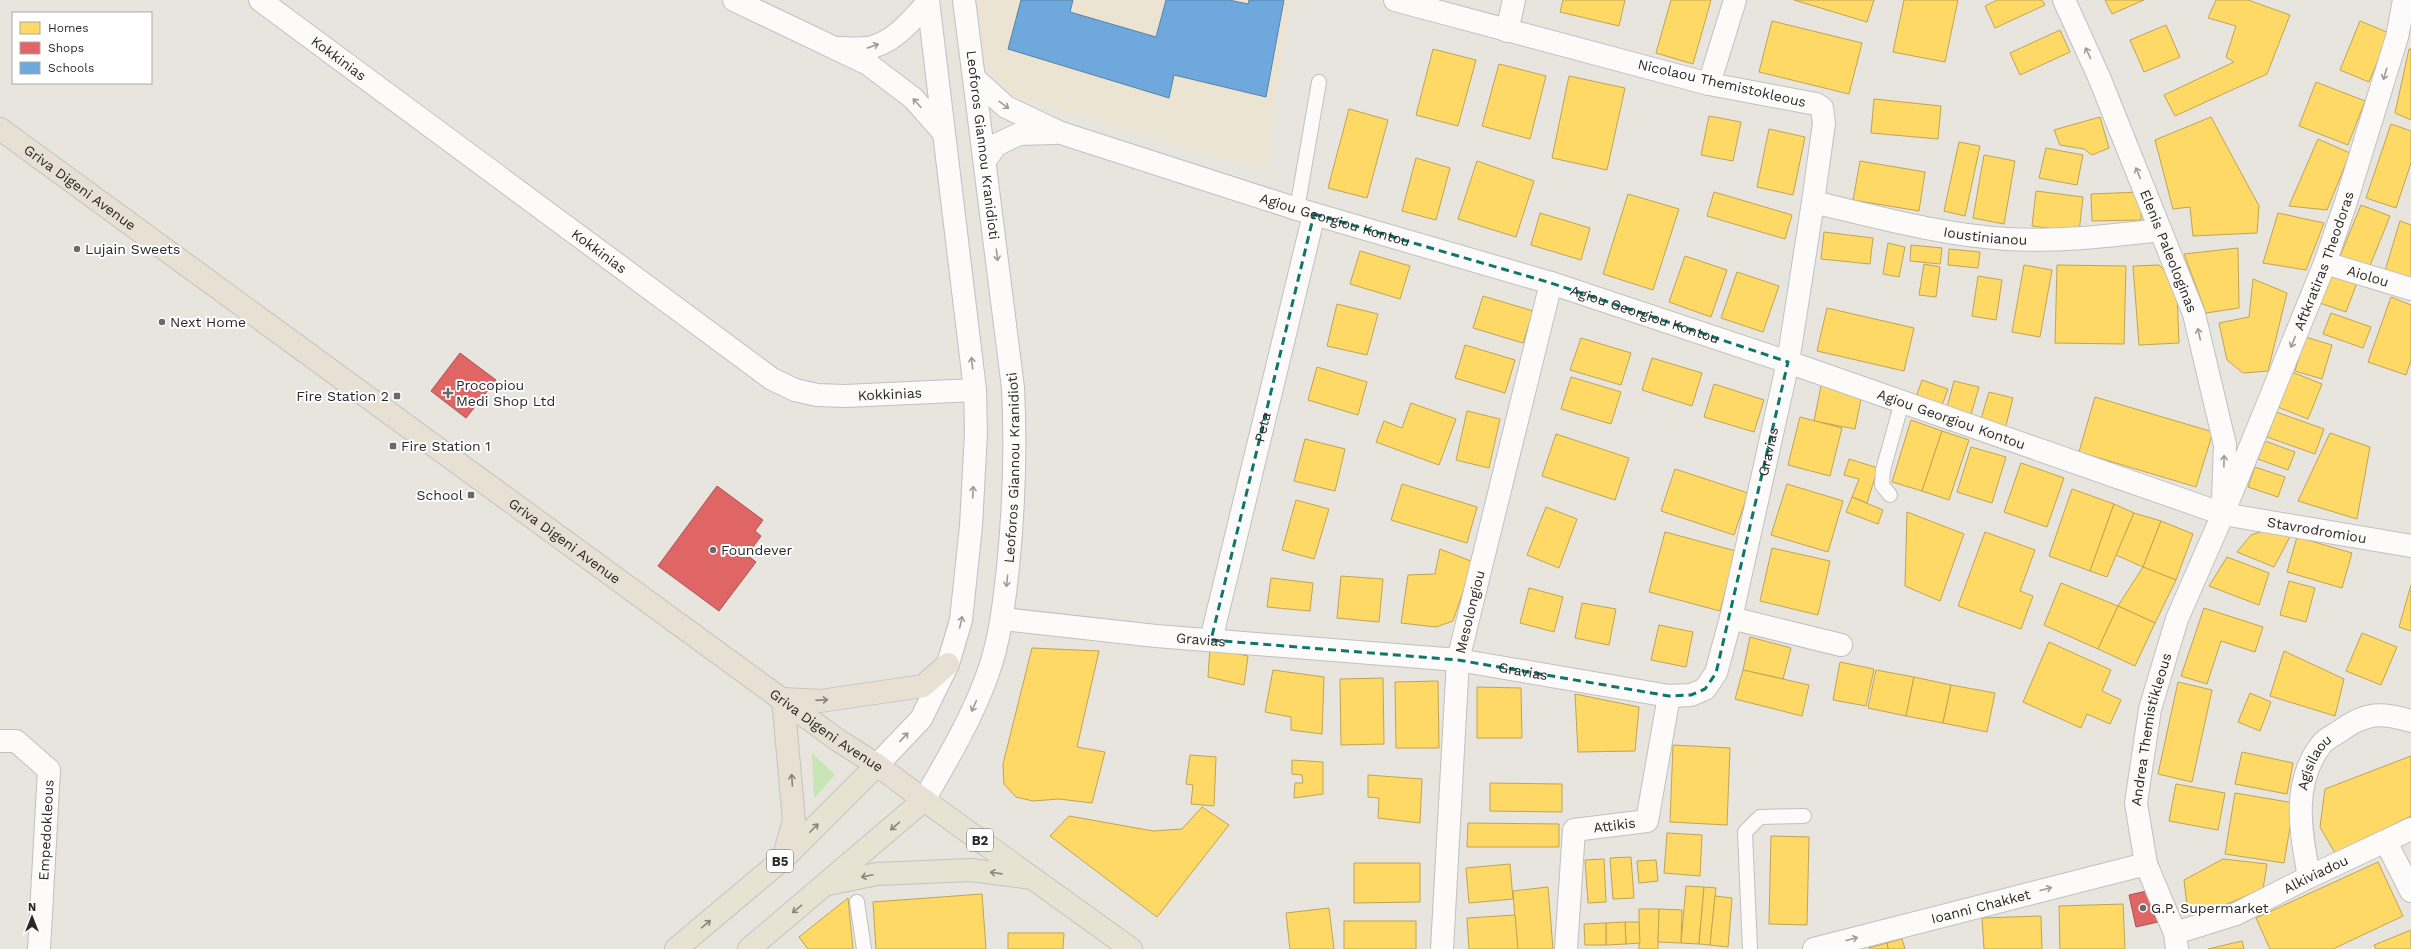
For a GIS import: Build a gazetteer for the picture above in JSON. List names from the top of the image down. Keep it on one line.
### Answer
{"streets":{"highway":["Griva Digeni Avenue","B2"],"main road":["B5"],"street":["Kokkinias","Nicolaou Themistokleous","Leoforos Giannou Kranidioti","Agiou Georgiou Kontou","Ioustinianou","Elenis Paleologinas","Aftkratiras Theodoras","Aiolou","Peta","Gravias","Stavrodromiou","Mesolongiou","Andrea Themistikleous","Agisilaou","Attikis","Empedokleous","Alkiviadou","Ioanni Chakket"]},"crossings":[["Nicolaou Themistokleous","Agiou Georgiou Kontou"],["Nicolaou Themistokleous","Ioustinianou"],["Nicolaou Themistokleous","Gravias"],["Leoforos Giannou Kranidioti","Griva Digeni Avenue"],["Leoforos Giannou Kranidioti","Agiou Georgiou Kontou"],["Leoforos Giannou Kranidioti","Gravias"],["Griva Digeni Avenue","B5"],["Agiou Georgiou Kontou","Elenis Paleologinas"],["Agiou Georgiou Kontou","Aftkratiras Theodoras"],["Agiou Georgiou Kontou","Peta"],["Agiou Georgiou Kontou","Gravias"],["Agiou Georgiou Kontou","Stavrodromiou"],["Agiou Georgiou Kontou","Mesolongiou"],["Agiou Georgiou Kontou","Andrea Themistikleous"],["Ioustinianou","Elenis Paleologinas"],["Elenis Paleologinas","Aftkratiras Theodoras"],["Elenis Paleologinas","Stavrodromiou"],["Elenis Paleologinas","Andrea Themistikleous"],["Aftkratiras Theodoras","Aiolou"],["Aftkratiras Theodoras","Stavrodromiou"],["Aftkratiras Theodoras","Andrea Themistikleous"],["Peta","Gravias"],["Gravias","Mesolongiou"],["Gravias","Attikis"],["Stavrodromiou","Andrea Themistikleous"],["Andrea Themistikleous","Alkiviadou"],["Andrea Themistikleous","Ioanni Chakket"],["Agisilaou","Alkiviadou"]],"one_way":["Elenis Paleologinas","Aftkratiras Theodoras","Ioanni Chakket"],"places":{"other":["Lujain Sweets","Next Home","Foundever","G.P. Supermarket"],"health":["Procopiou Medi Shop Ltd"],"transit":["Fire Station 2","Fire Station 1","School"]},"legend":["Homes","Shops","Schools"],"north":"top"}
